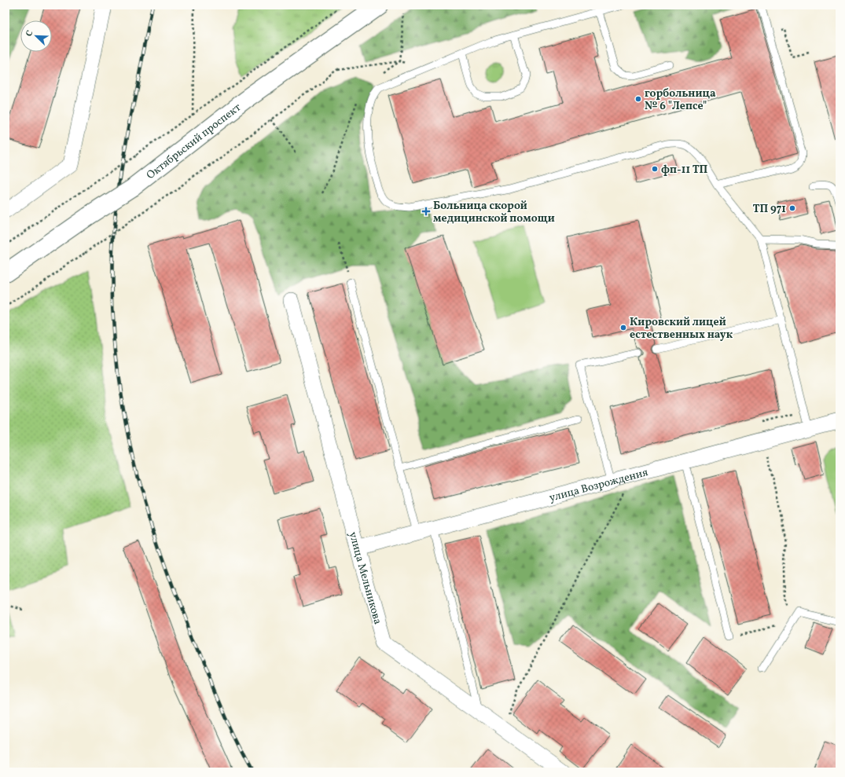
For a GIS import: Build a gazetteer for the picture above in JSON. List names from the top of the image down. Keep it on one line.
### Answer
{"streets":{"main road":["Октябрьский проспект"],"street":["улица Возрождения","улица Мельникова"]},"crossings":[["улица Возрождения","улица Мельникова"]],"places":{"other":["горбольница № 6 \"Лепсе\"","фп-11 ТП","ТП 971","Кировский лицей естественных наук"],"health":["Больница скорой медицинской помощи"]},"north":"top left"}
